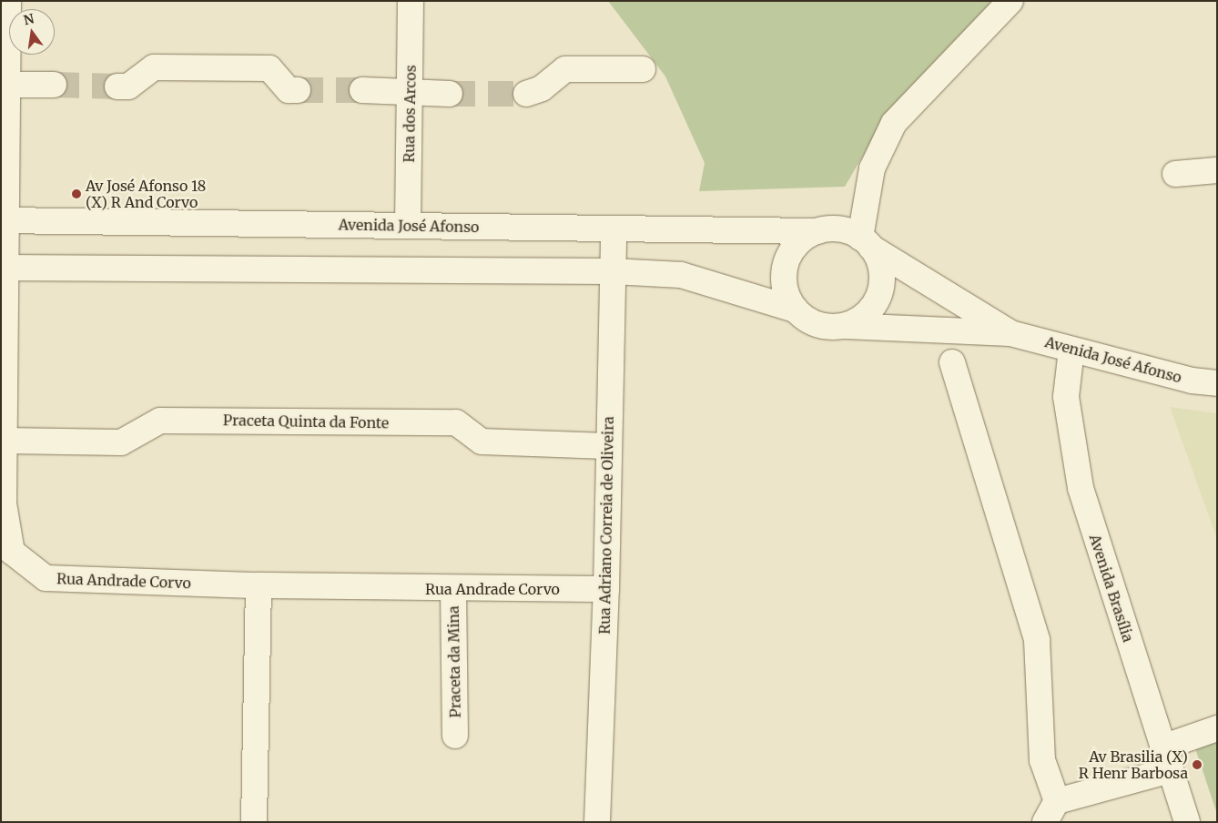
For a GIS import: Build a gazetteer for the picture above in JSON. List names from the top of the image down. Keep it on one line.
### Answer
{"streets":{"street":["Rua dos Arcos","Avenida José Afonso","Praceta Quinta da Fonte","Rua Adriano Correia de Oliveira","Rua Andrade Corvo","Avenida Brasília","Praceta da Mina"]},"crossings":[["Rua dos Arcos","Avenida José Afonso"],["Avenida José Afonso","Rua Adriano Correia de Oliveira"],["Avenida José Afonso","Rua Andrade Corvo"],["Avenida José Afonso","Avenida Brasília"],["Praceta Quinta da Fonte","Rua Adriano Correia de Oliveira"],["Praceta Quinta da Fonte","Rua Andrade Corvo"],["Rua Adriano Correia de Oliveira","Rua Andrade Corvo"],["Rua Andrade Corvo","Praceta da Mina"]],"places":["Av José Afonso 18 (X) R And Corvo","Av Brasilia (X) R Henr Barbosa"],"north":"top"}
